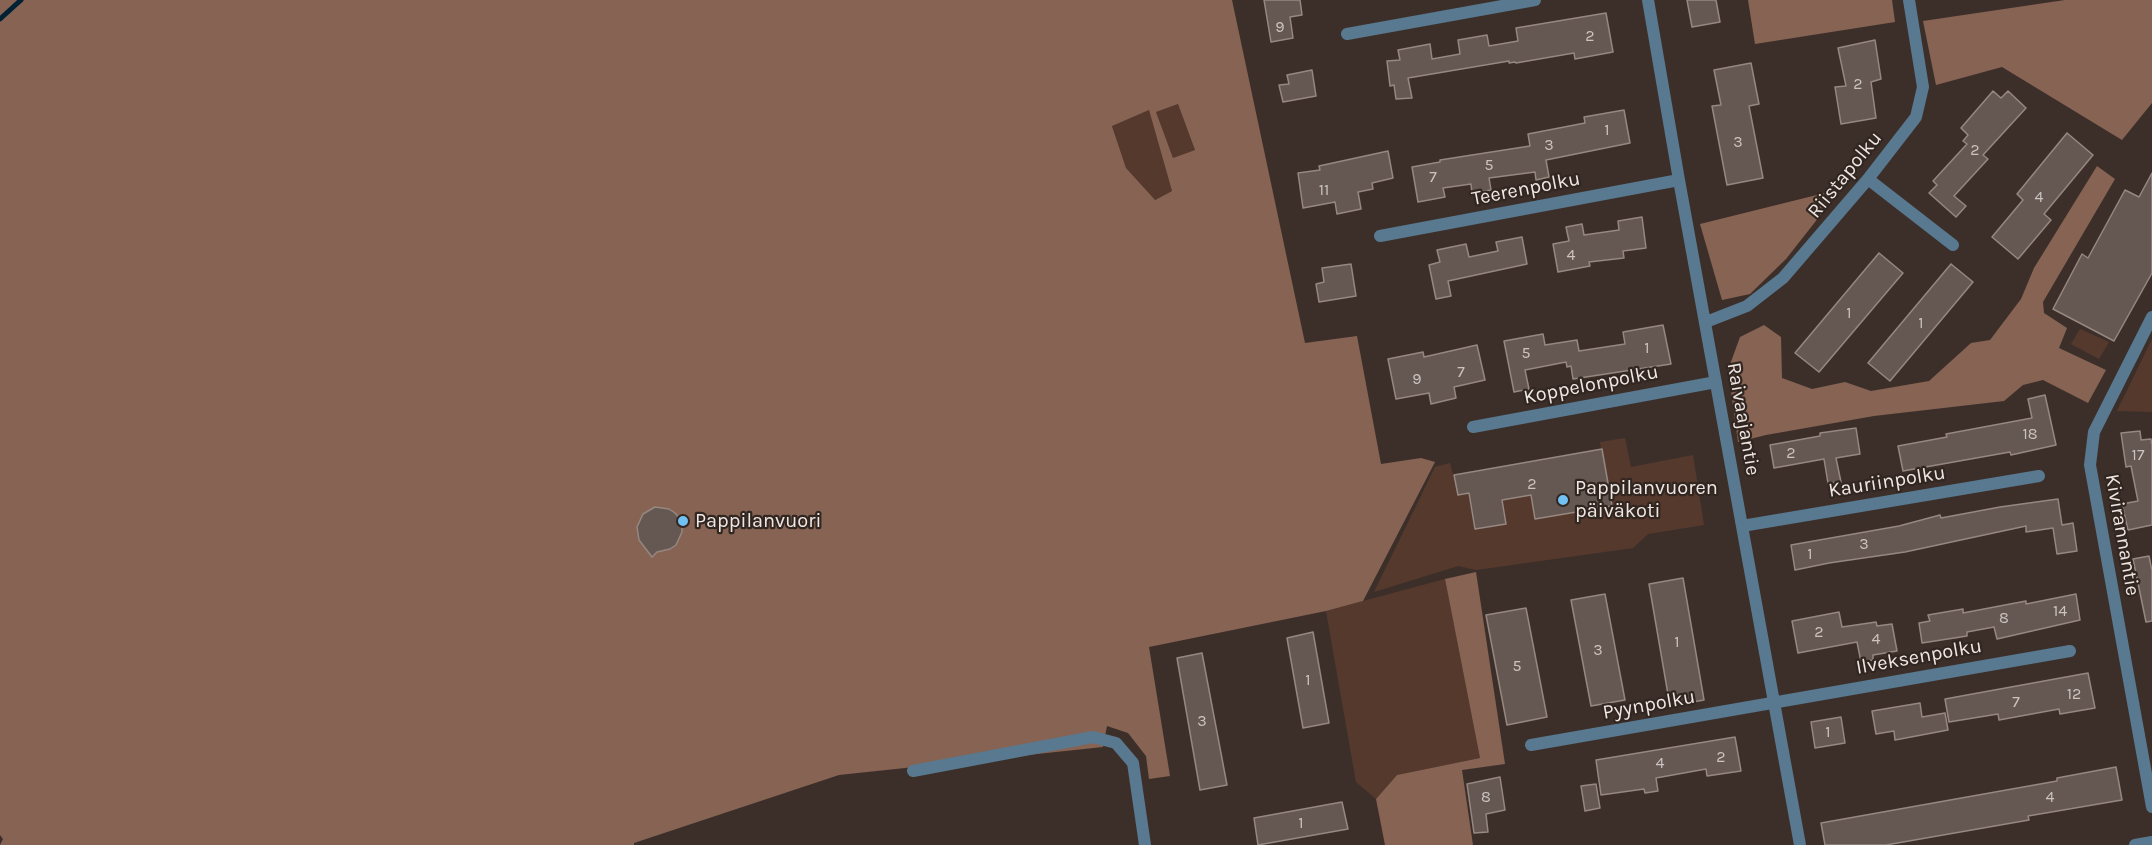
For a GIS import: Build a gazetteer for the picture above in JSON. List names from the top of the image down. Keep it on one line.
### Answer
{"streets":{"street":["Riistapolku","Teerenpolku","Koppelonpolku","Raivaajantie","Kauriinpolku","Kivirannantie","Ilveksenpolku","Pyynpolku"]},"crossings":[["Riistapolku","Raivaajantie"],["Teerenpolku","Raivaajantie"],["Koppelonpolku","Raivaajantie"],["Raivaajantie","Kauriinpolku"],["Raivaajantie","Ilveksenpolku"],["Raivaajantie","Pyynpolku"],["Ilveksenpolku","Pyynpolku"]],"places":["Pappilanvuoren päiväkoti","Pappilanvuori"],"house_numbers":["9","2","2","1","3","3","2","5","7","11","4","4","1","1","1","5","7","9","18","2","17","2","3","1","14","8","2","4","1","3","5","1","12","7","3","1","2","4","8","4","1"]}
